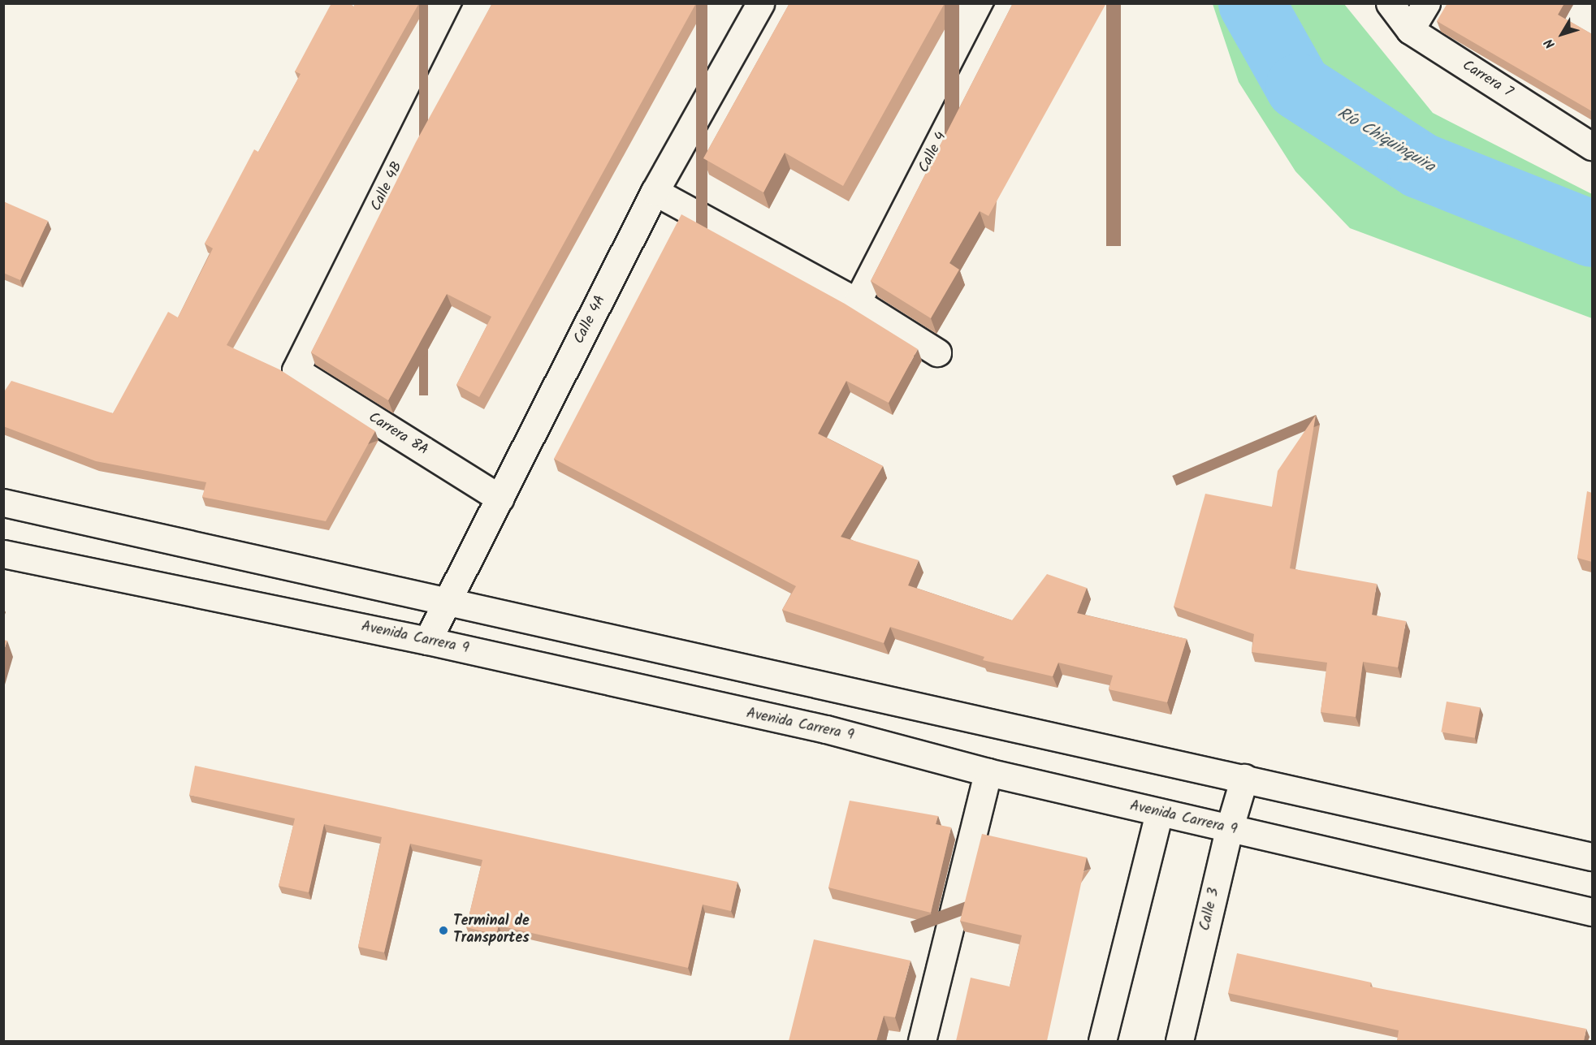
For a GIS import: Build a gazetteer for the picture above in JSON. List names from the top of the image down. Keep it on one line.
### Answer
{"streets":{"main road":["Carrera 7","Calle 4","Calle 4B","Calle 4A","Carrera 8A","Avenida Carrera 9","Calle 3"]},"crossings":[["Calle 4B","Carrera 8A"],["Calle 4A","Carrera 8A"],["Calle 4A","Avenida Carrera 9"],["Avenida Carrera 9","Calle 3"]],"water":["Río Chiquinquira"],"places":["Terminal de Transportes"],"north":"bottom left"}
